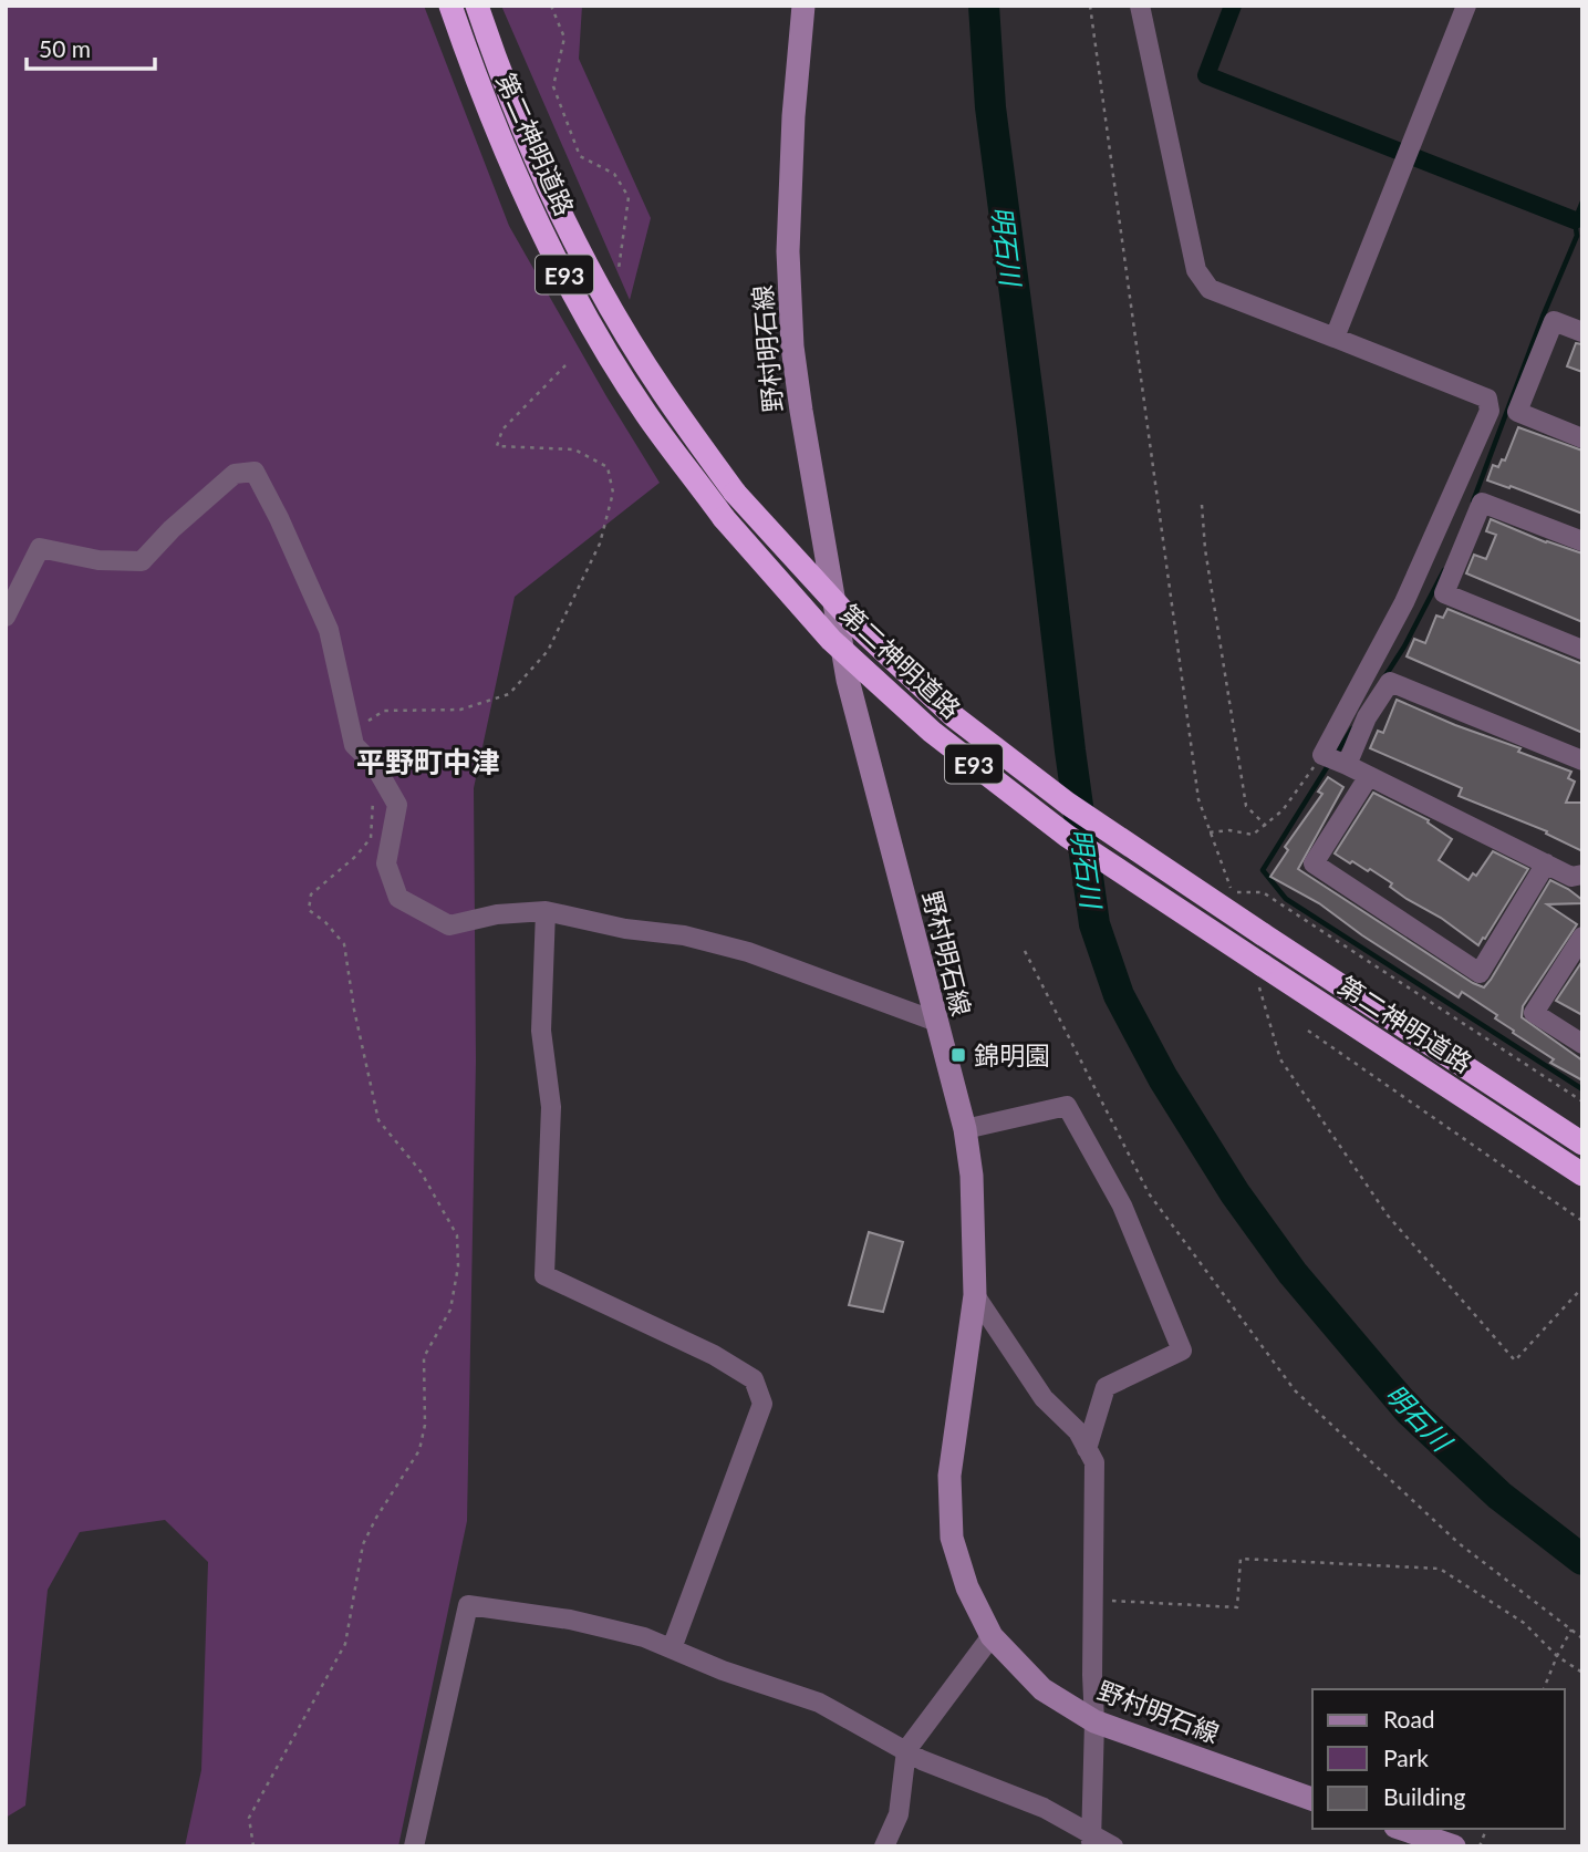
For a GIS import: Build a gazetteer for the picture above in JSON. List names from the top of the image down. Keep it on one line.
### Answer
{"streets":{"highway":["第二神明道路","E93"],"main road":["野村明石線"]},"districts":["平野町中津"],"water":["明石川"],"places":{"transit":["錦明園"]},"legend":["Road","Park","Building"],"scale_bar":"50 m"}
